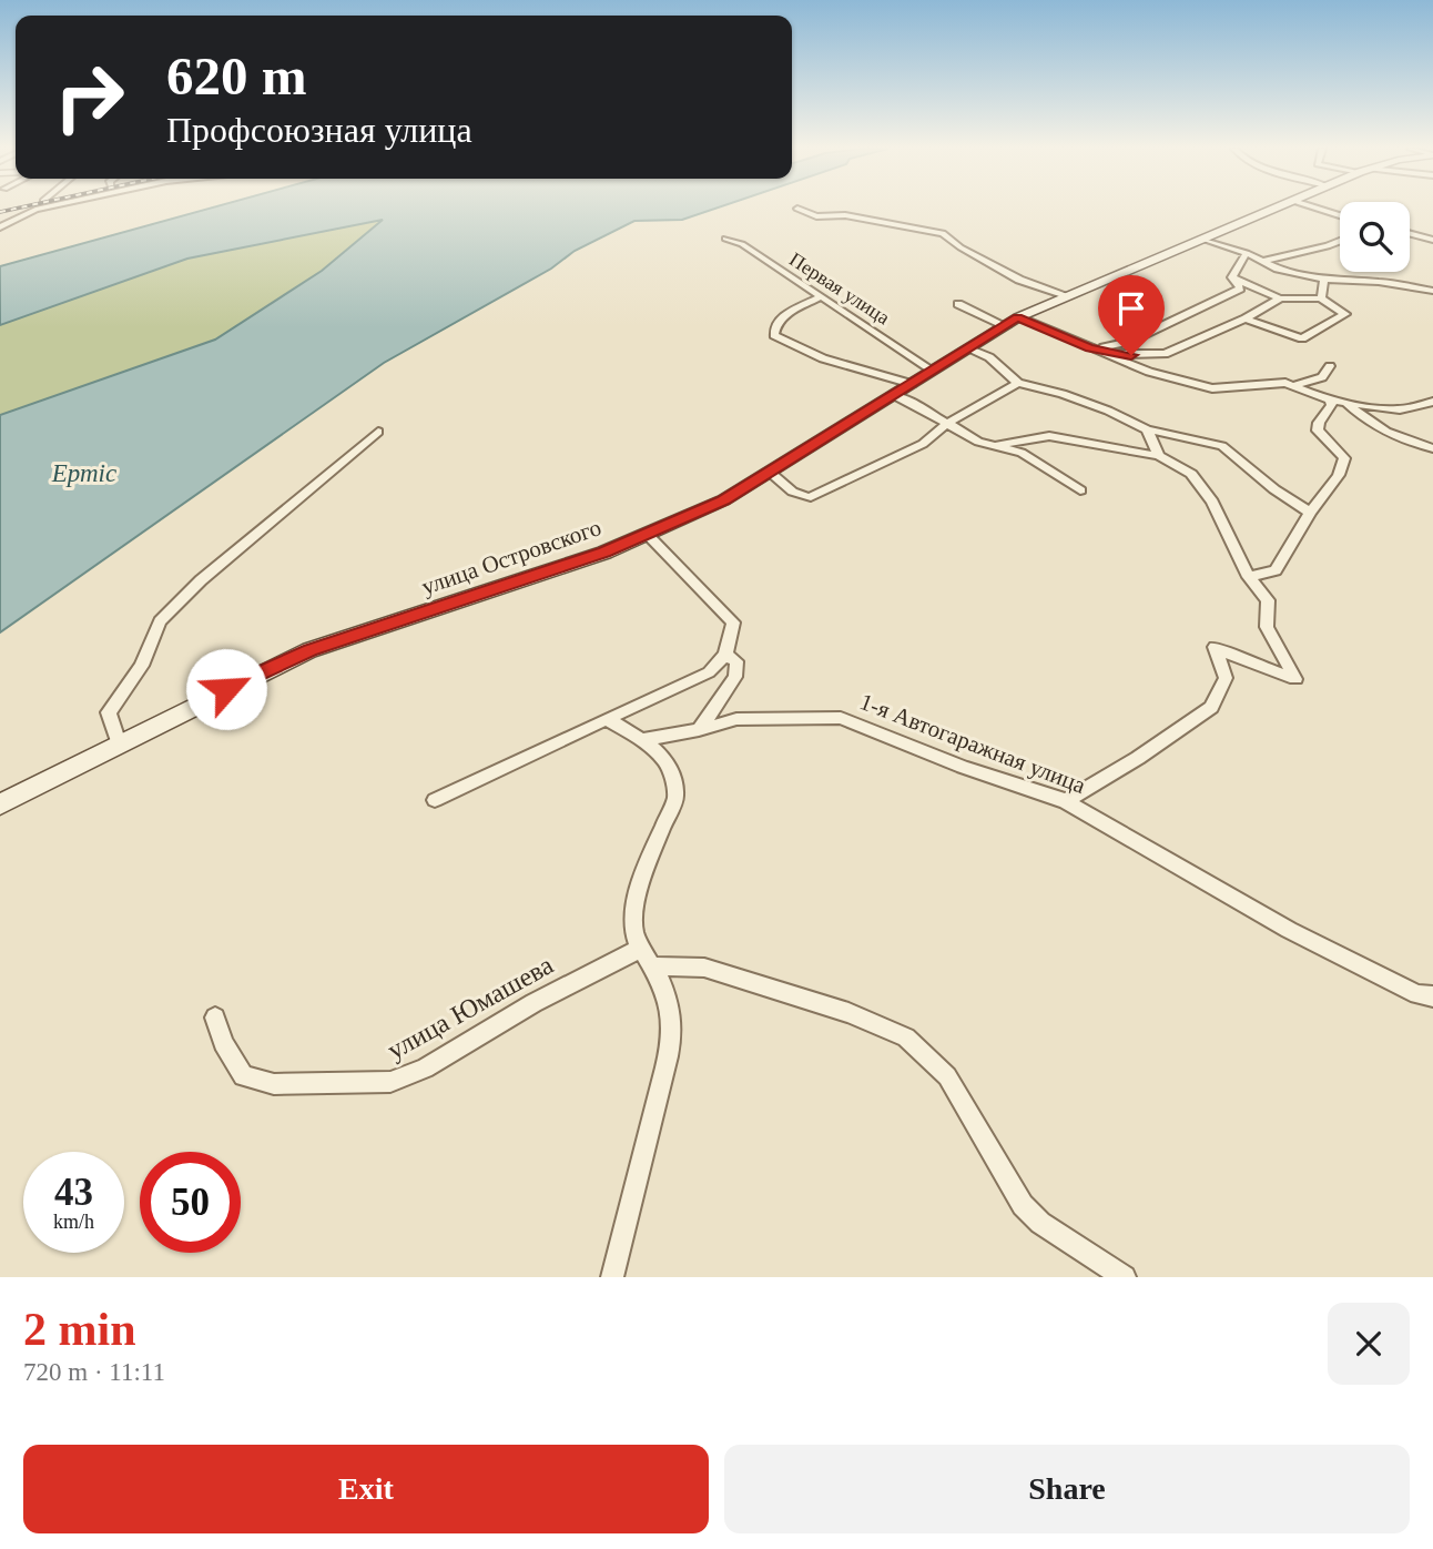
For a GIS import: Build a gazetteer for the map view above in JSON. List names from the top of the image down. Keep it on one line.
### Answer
{"streets":{"main road":["улица Островского"],"street":["Первая улица","1-я Автогаражная улица","улица Юмашева"]},"crossings":[["Первая улица","улица Островского"]],"water":["Ертіс"],"page":{"turn":["620 m","Профсоюзная улица"],"speed":"43 km/h","limit":"50","heading":["2 min","720 m · 11:11"],"buttons":["Exit","Share"]}}
